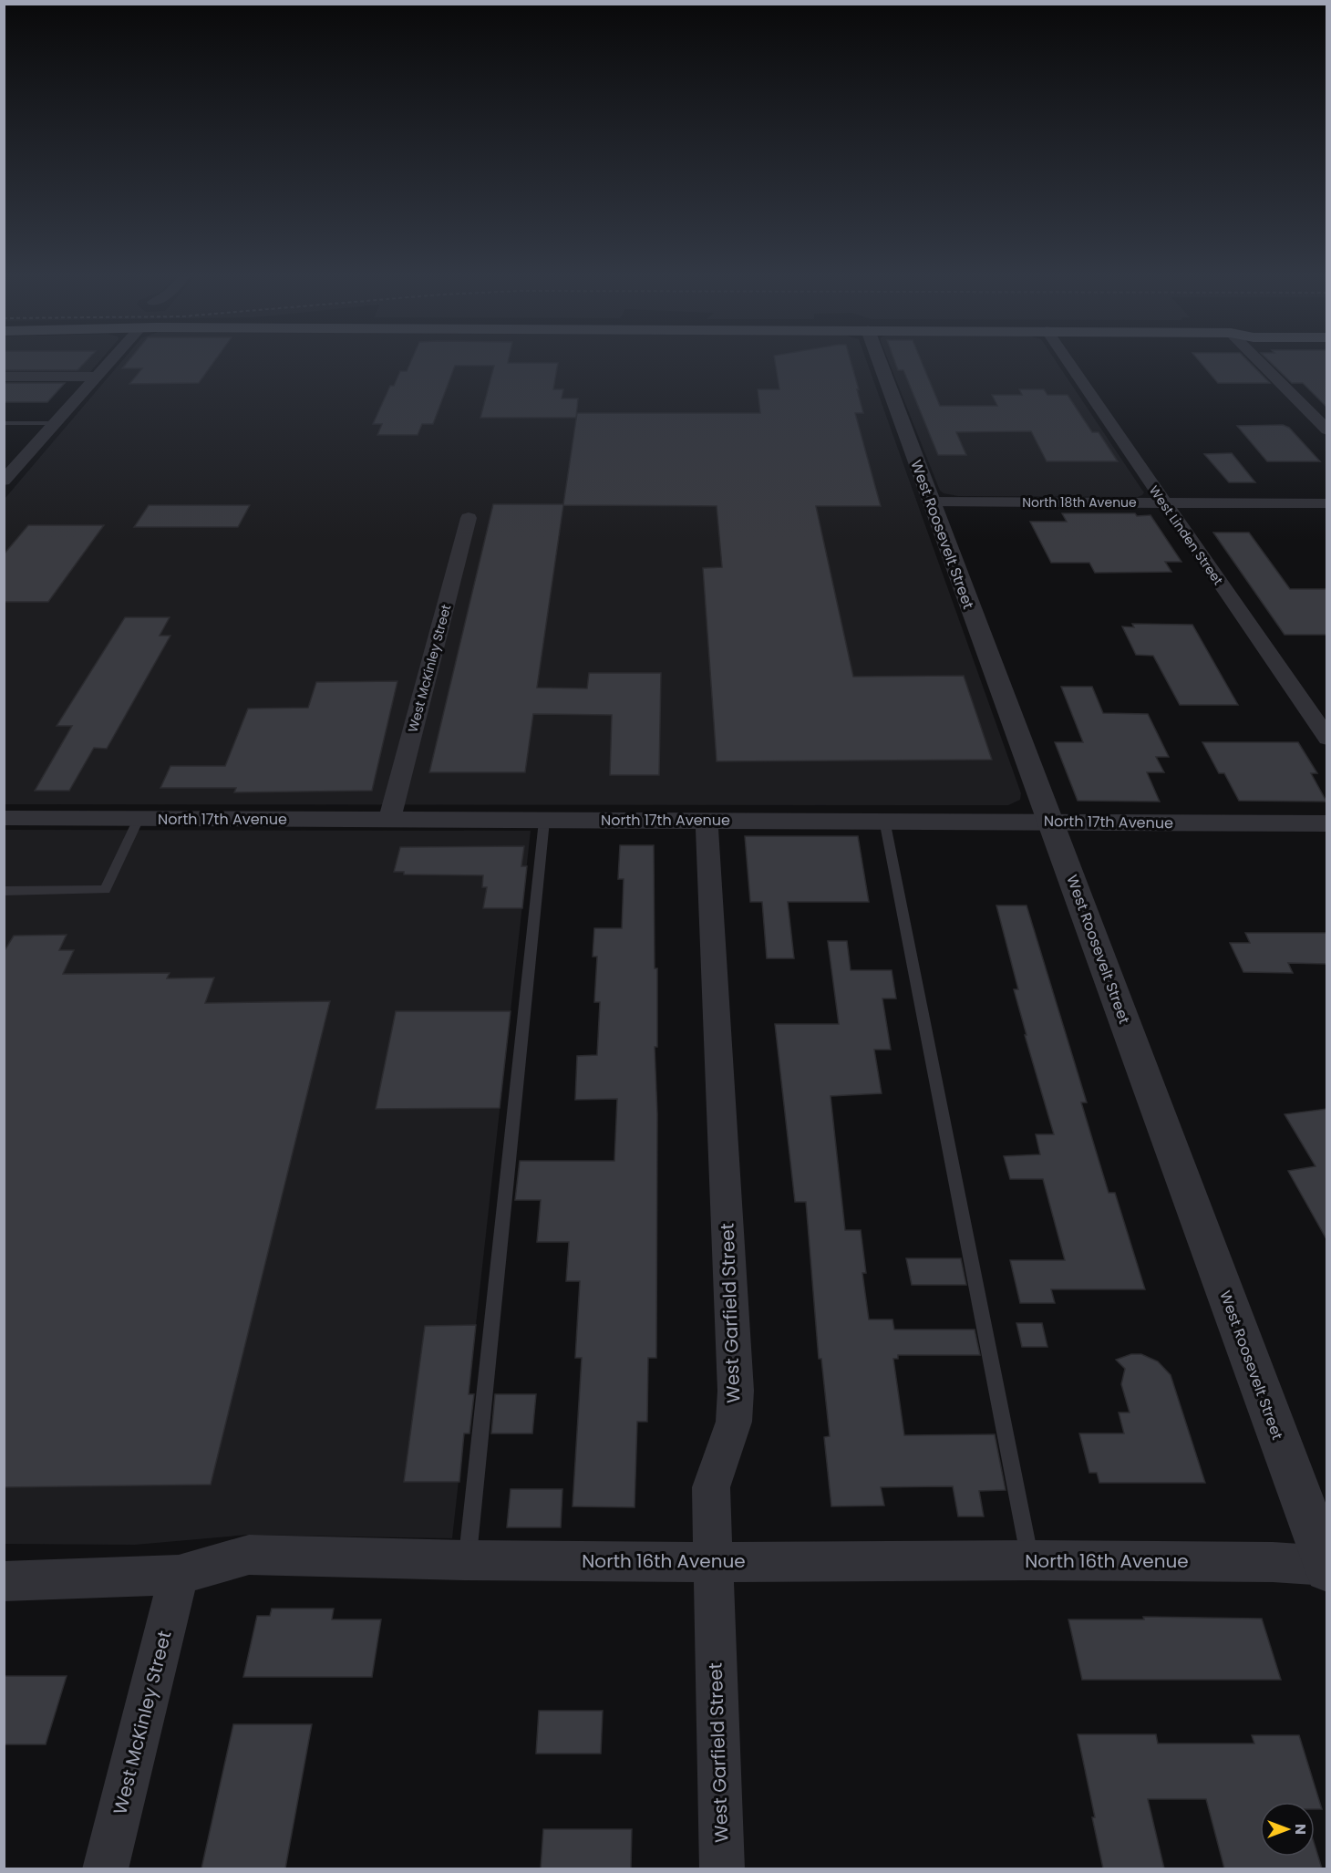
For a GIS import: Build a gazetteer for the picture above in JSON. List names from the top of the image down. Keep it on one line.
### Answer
{"streets":{"street":["North 18th Avenue","West Roosevelt Street","West Linden Street","West McKinley Street","North 17th Avenue","West Garfield Street","North 16th Avenue"]},"crossings":[["North 18th Avenue","West Roosevelt Street"],["North 18th Avenue","West Linden Street"],["West Roosevelt Street","North 17th Avenue"],["West Roosevelt Street","North 16th Avenue"],["West McKinley Street","North 17th Avenue"],["West McKinley Street","North 16th Avenue"],["North 17th Avenue","West Garfield Street"],["West Garfield Street","North 16th Avenue"]],"north":"right"}
